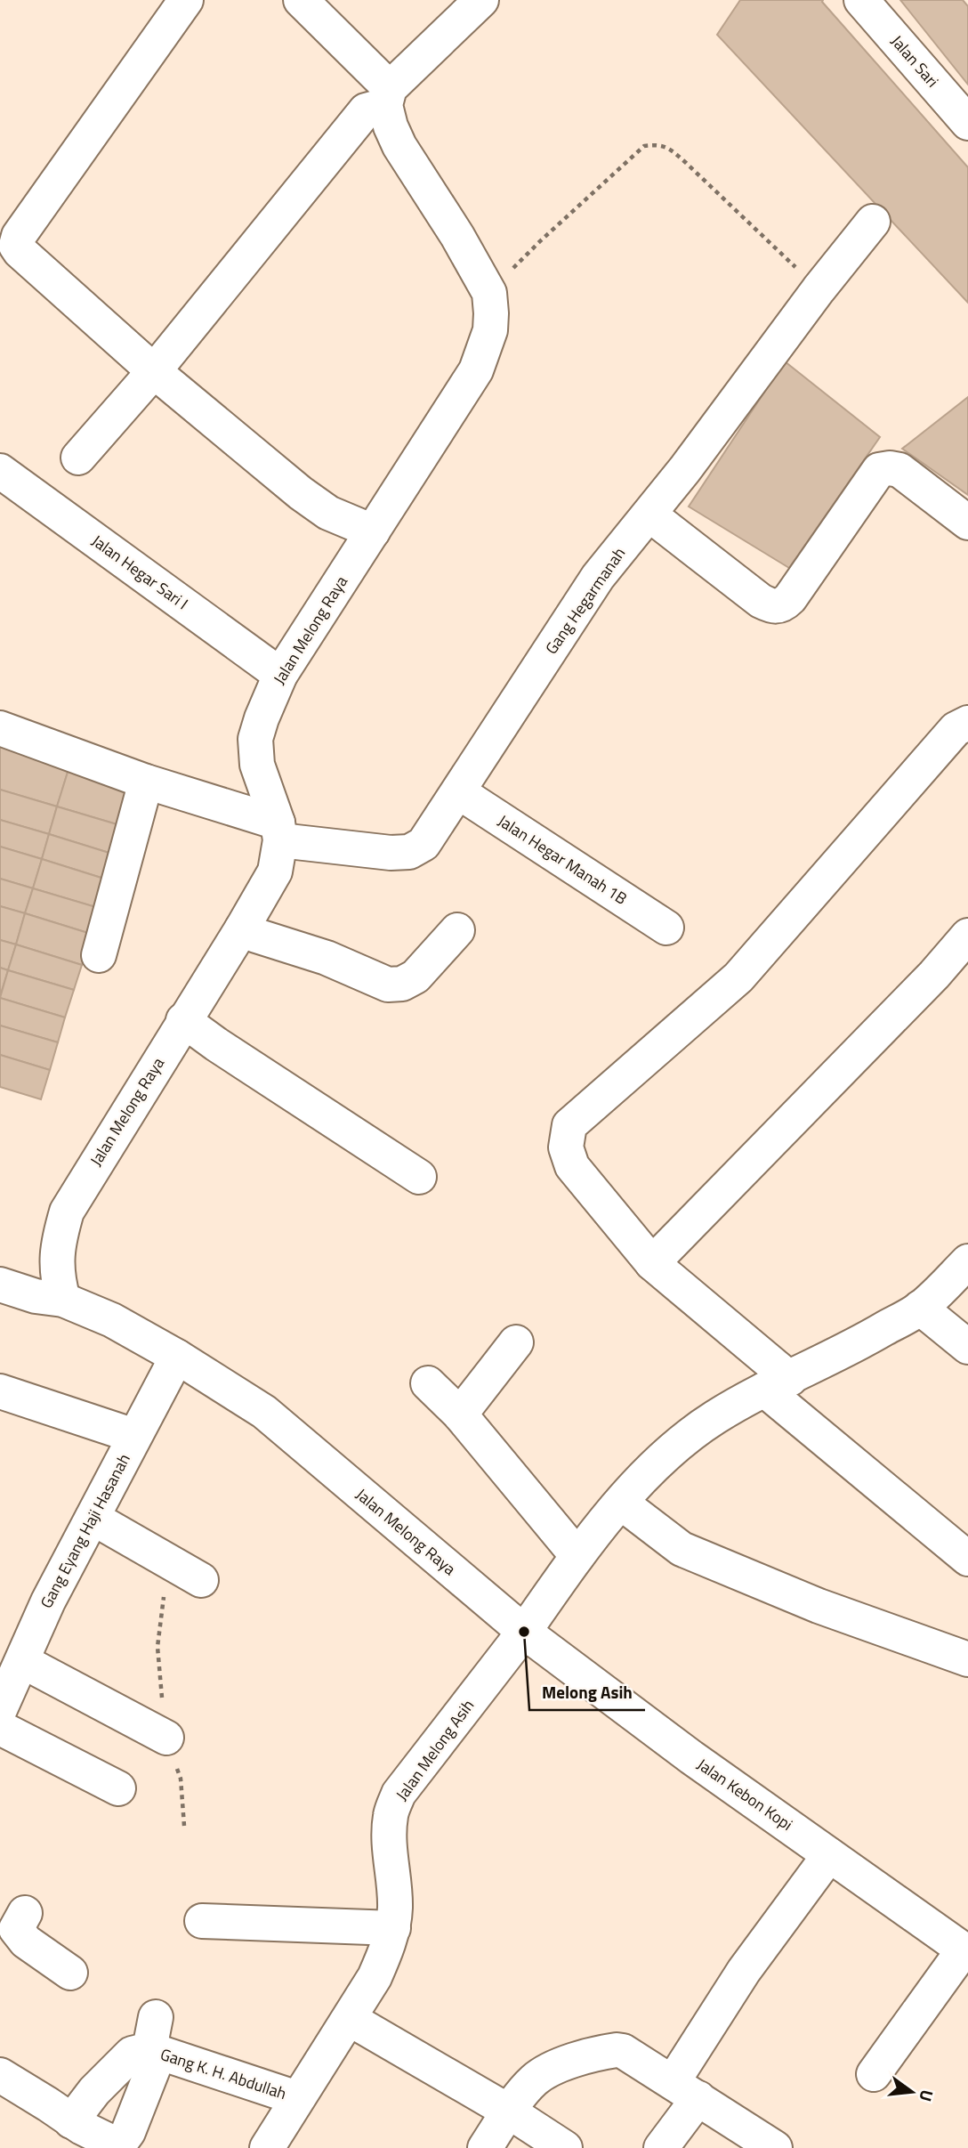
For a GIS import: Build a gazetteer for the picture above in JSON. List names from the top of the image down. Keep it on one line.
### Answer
{"streets":{"street":["Jalan Sari","Jalan Hegar Sari I","Gang Hegarmanah","Jalan Melong Raya","Jalan Hegar Manah 1B","Gang Eyang Haji Hasanah","Jalan Melong Asih","Jalan Kebon Kopi","Gang K. H. Abdullah"]},"crossings":[["Jalan Hegar Sari I","Jalan Melong Raya"],["Gang Hegarmanah","Jalan Melong Raya"],["Gang Hegarmanah","Jalan Hegar Manah 1B"],["Jalan Melong Raya","Gang Eyang Haji Hasanah"],["Jalan Melong Raya","Jalan Melong Asih"],["Jalan Melong Raya","Jalan Kebon Kopi"],["Jalan Melong Asih","Jalan Kebon Kopi"],["Jalan Melong Asih","Gang K. H. Abdullah"]],"places":["Melong Asih"],"north":"right"}
